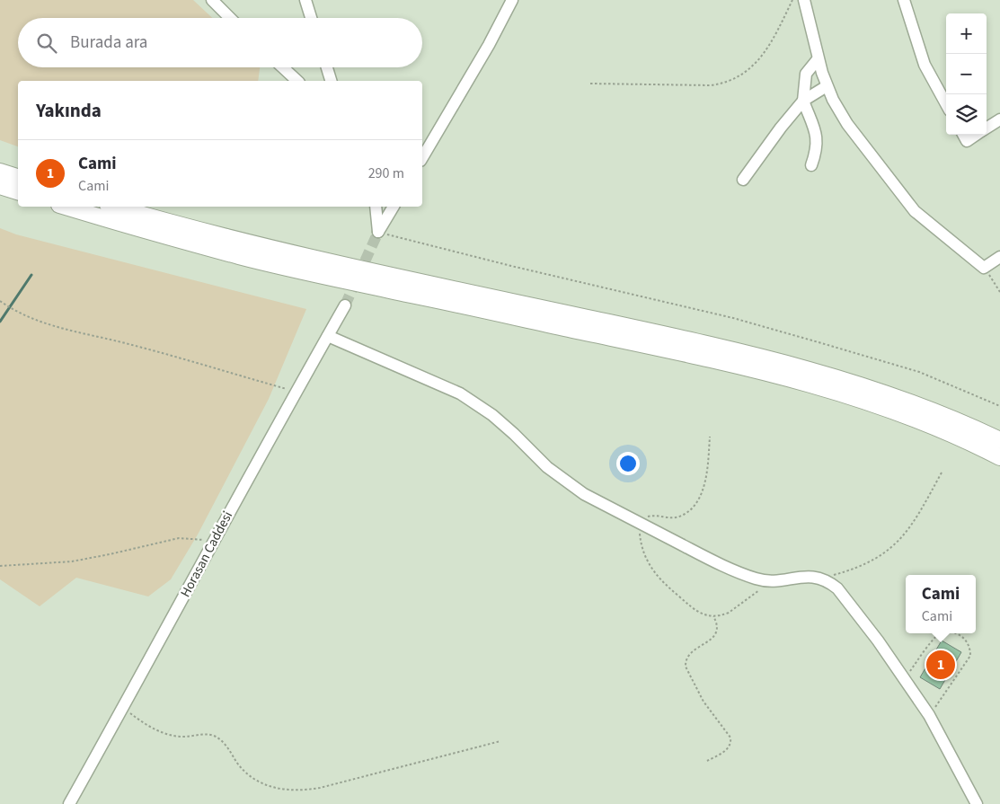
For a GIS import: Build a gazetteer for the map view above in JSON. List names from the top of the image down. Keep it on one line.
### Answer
{"streets":{"street":["Horasan Caddesi"]},"page":{"map_buttons":["+","−"],"search":"Burada ara","heading":"Yakında","list":[{"mark":"1","name":"Cami","note":"Cami","value":"290 m"}],"popup":["Cami","Cami"],"pins":"1"}}
